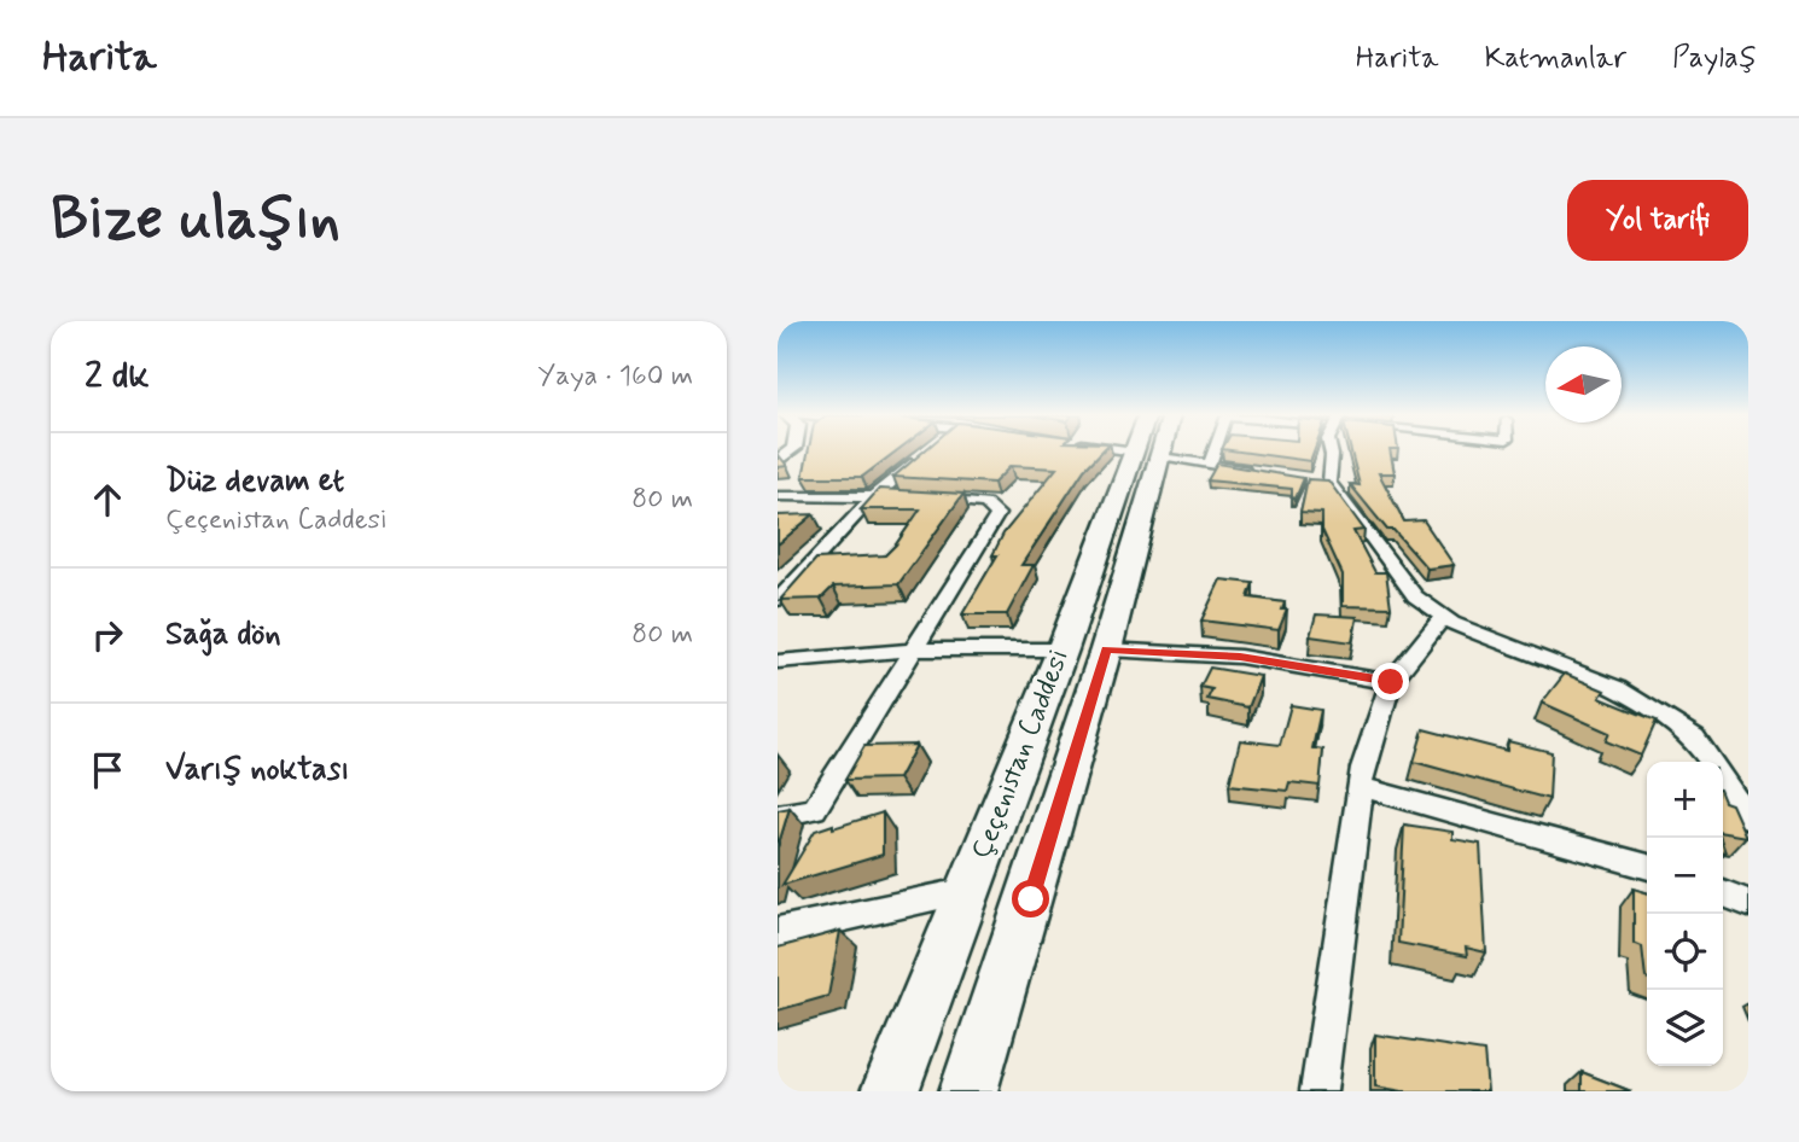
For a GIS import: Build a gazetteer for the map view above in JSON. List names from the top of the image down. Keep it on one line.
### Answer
{"streets":{"main road":["Çeçenistan Caddesi"]},"north":"left","page":{"header":"Harita","nav":["Harita","Katmanlar","Paylaş"],"buttons":"Yol tarifi","title":"Bize ulaşın","heading":["2 dk","Yaya · 160 m"],"list":[["Düz devam et","Çeçenistan Caddesi","80 m"],["Sağa dön","80 m"],"Varış noktası"],"map_buttons":["+","−"]}}
